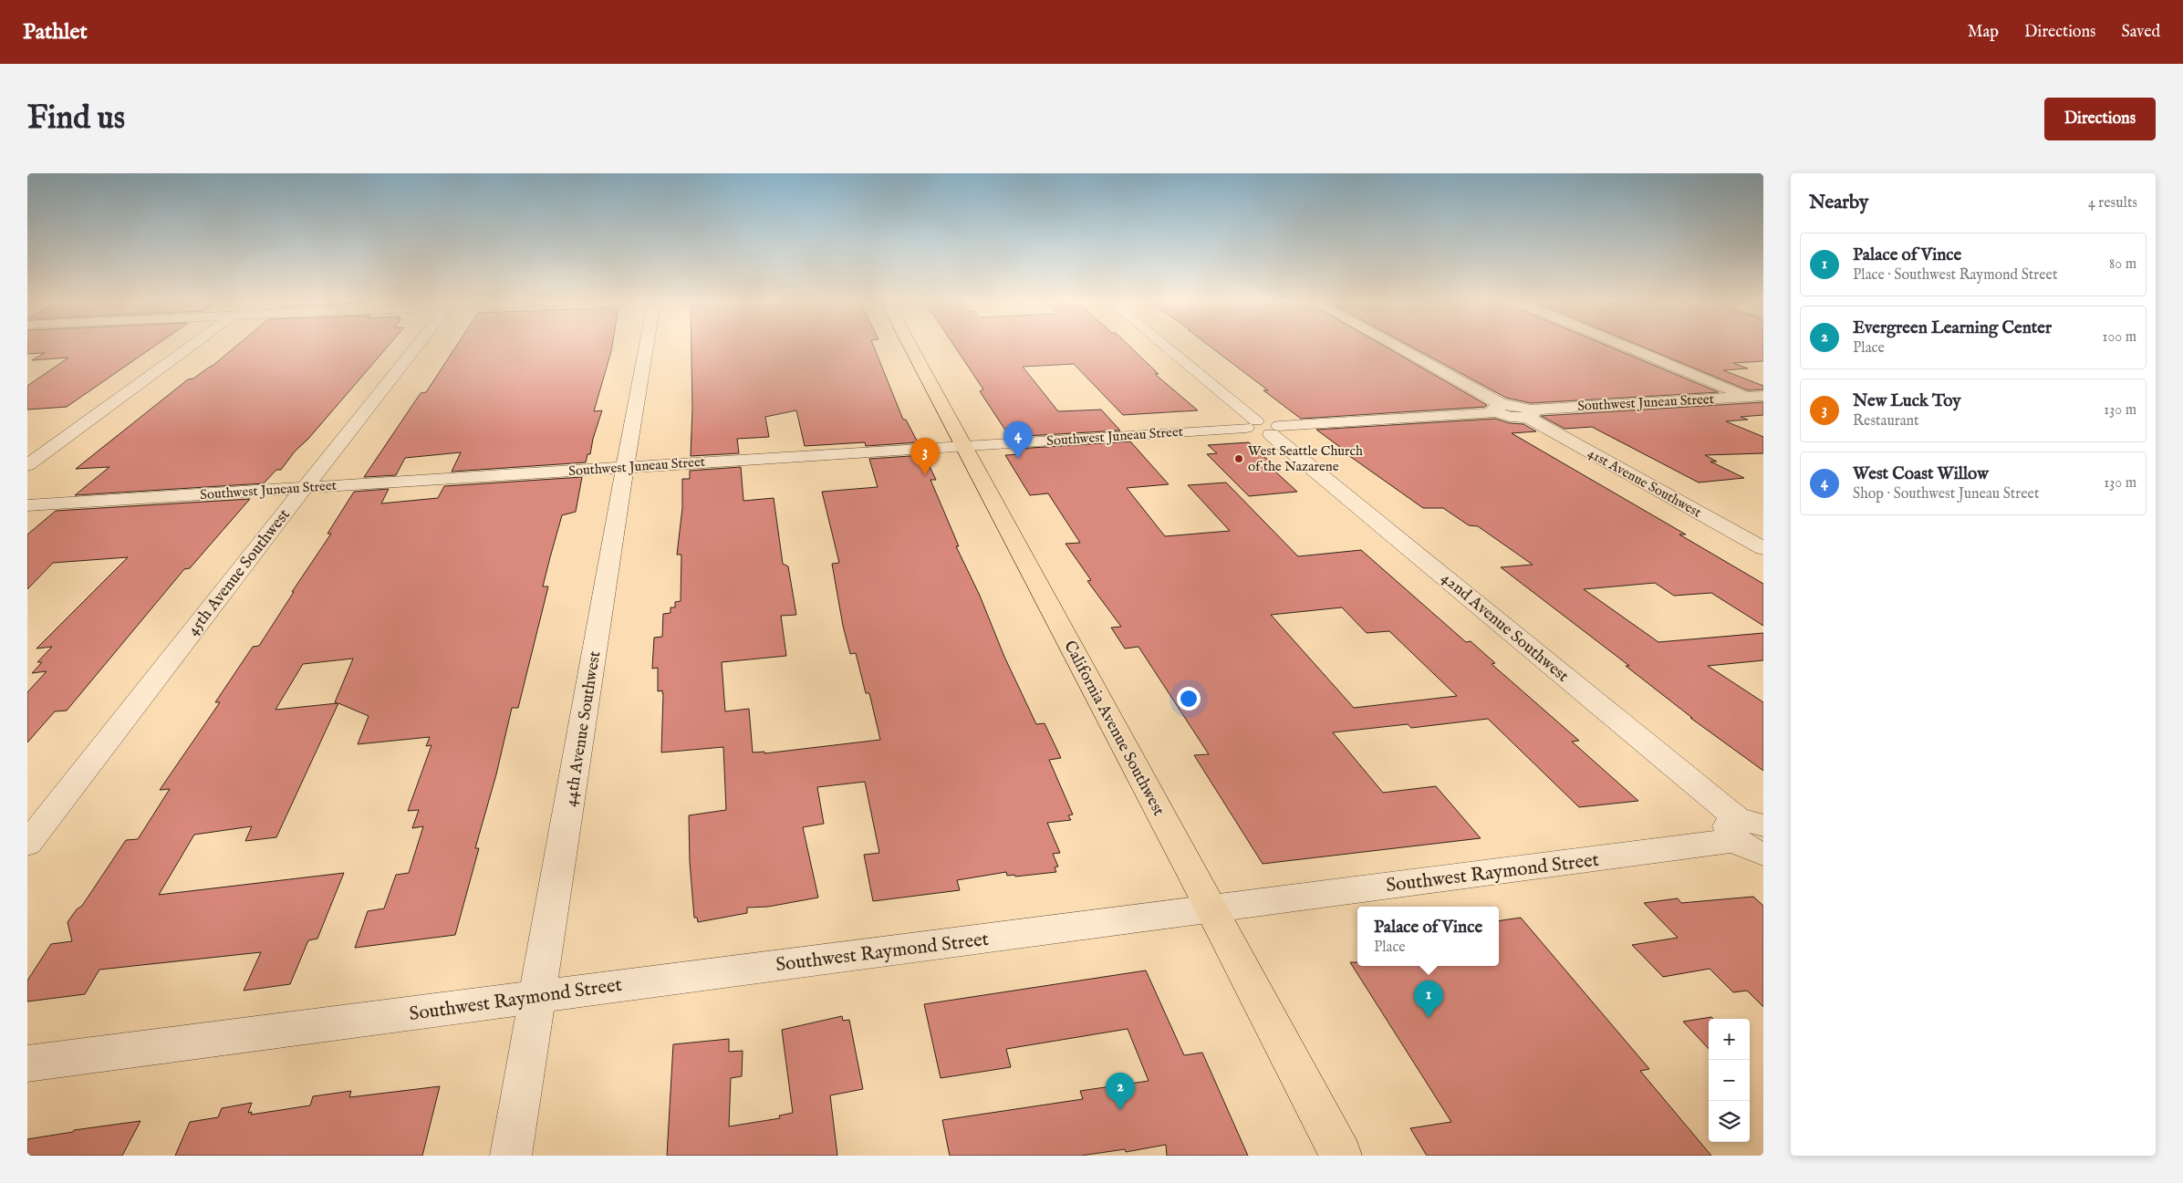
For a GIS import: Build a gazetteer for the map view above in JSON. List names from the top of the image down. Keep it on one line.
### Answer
{"streets":{"main road":["California Avenue Southwest"],"street":["Southwest Juneau Street","41st Avenue Southwest","45th Avenue Southwest","42nd Avenue Southwest","44th Avenue Southwest","Southwest Raymond Street"]},"crossings":[["Southwest Juneau Street","41st Avenue Southwest"],["Southwest Juneau Street","45th Avenue Southwest"],["Southwest Juneau Street","42nd Avenue Southwest"],["Southwest Juneau Street","California Avenue Southwest"],["Southwest Juneau Street","44th Avenue Southwest"],["42nd Avenue Southwest","Southwest Raymond Street"],["California Avenue Southwest","Southwest Raymond Street"],["44th Avenue Southwest","Southwest Raymond Street"]],"places":["West Seattle Church of the Nazarene"],"page":{"header":"Pathlet","nav":["Map","Directions","Saved"],"buttons":"Directions","title":"Find us","heading":["Nearby","4 results"],"list":[{"mark":"1","name":"Palace of Vince","note":"Place · Southwest Raymond Street","value":"80 m"},{"mark":"2","name":"Evergreen Learning Center","note":"Place","value":"100 m"},{"mark":"3","name":"New Luck Toy","note":"Restaurant","value":"130 m"},{"mark":"4","name":"West Coast Willow","note":"Shop · Southwest Juneau Street","value":"130 m"}],"pins":["4","3","1","2"],"popup":["Palace of Vince","Place"],"map_buttons":["+","−"]}}
